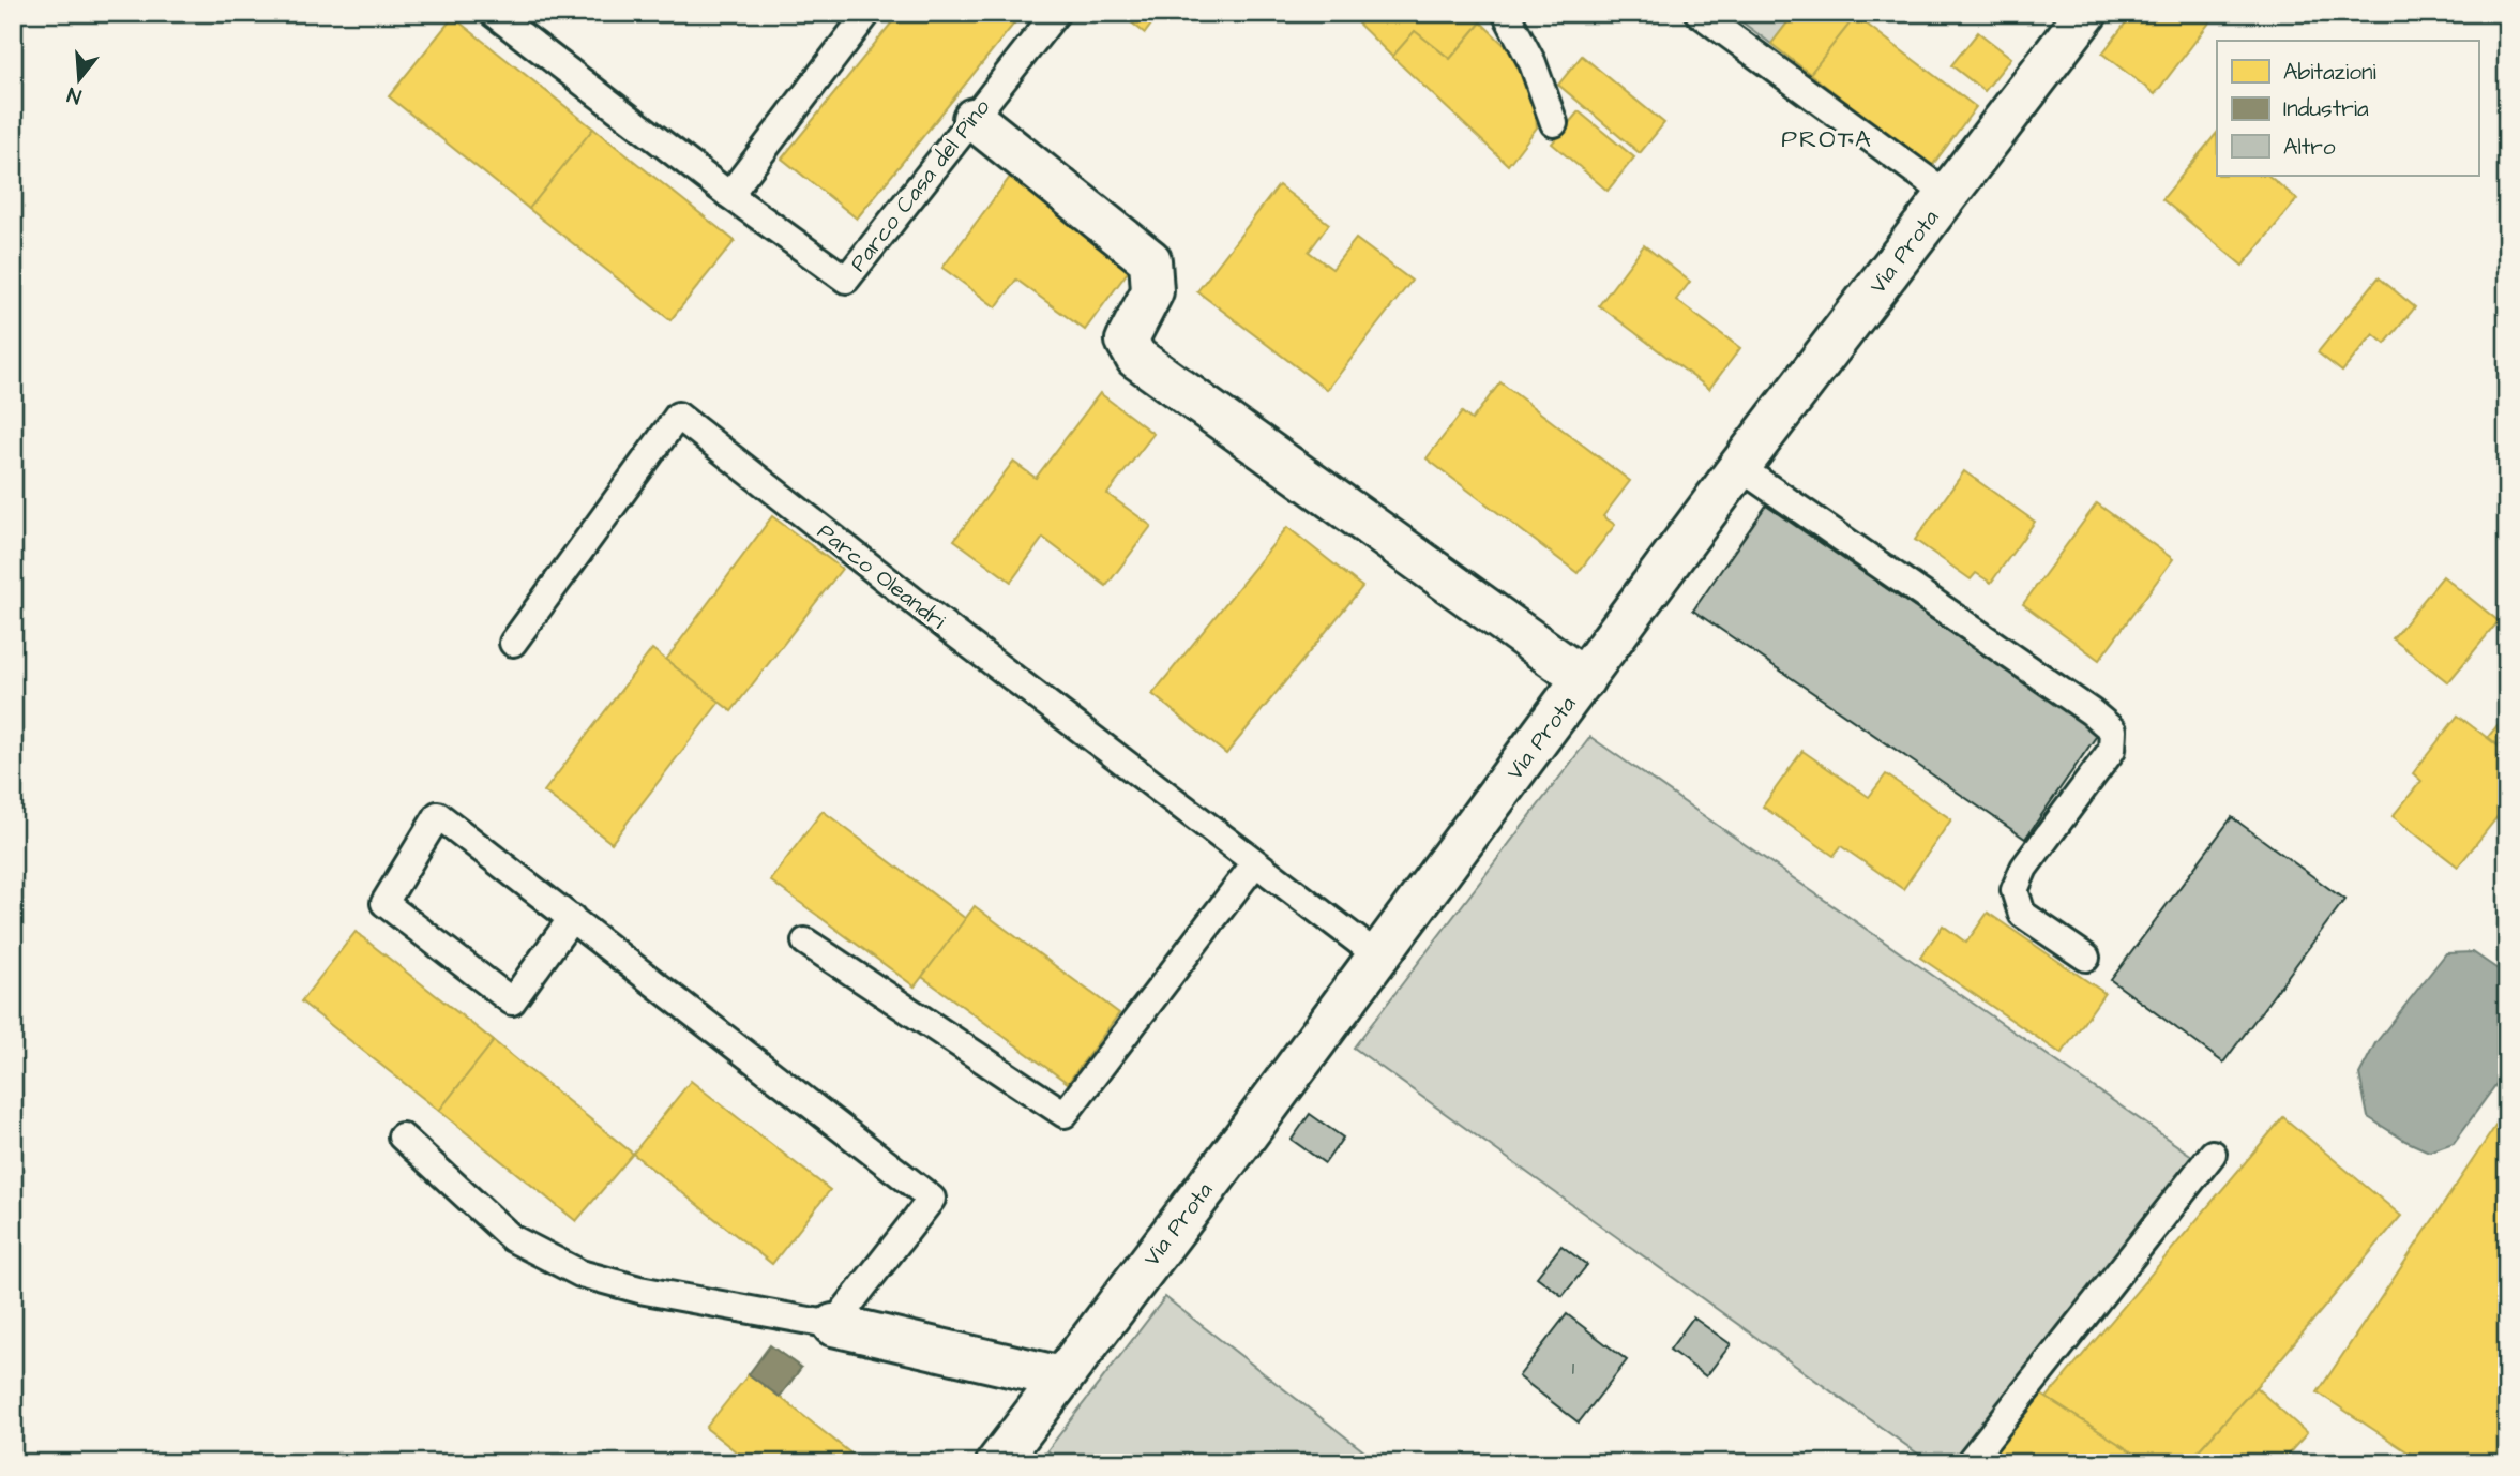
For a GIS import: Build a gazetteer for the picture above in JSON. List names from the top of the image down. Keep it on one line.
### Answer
{"streets":{"street":["Via Prota"],"lane":["Parco Casa del Pino","Parco Oleandri"]},"crossings":[["Via Prota","Parco Oleandri"]],"districts":["PROTA"],"house_numbers":["1"],"legend":["Abitazioni","Industria","Altro"],"north":"bottom"}
